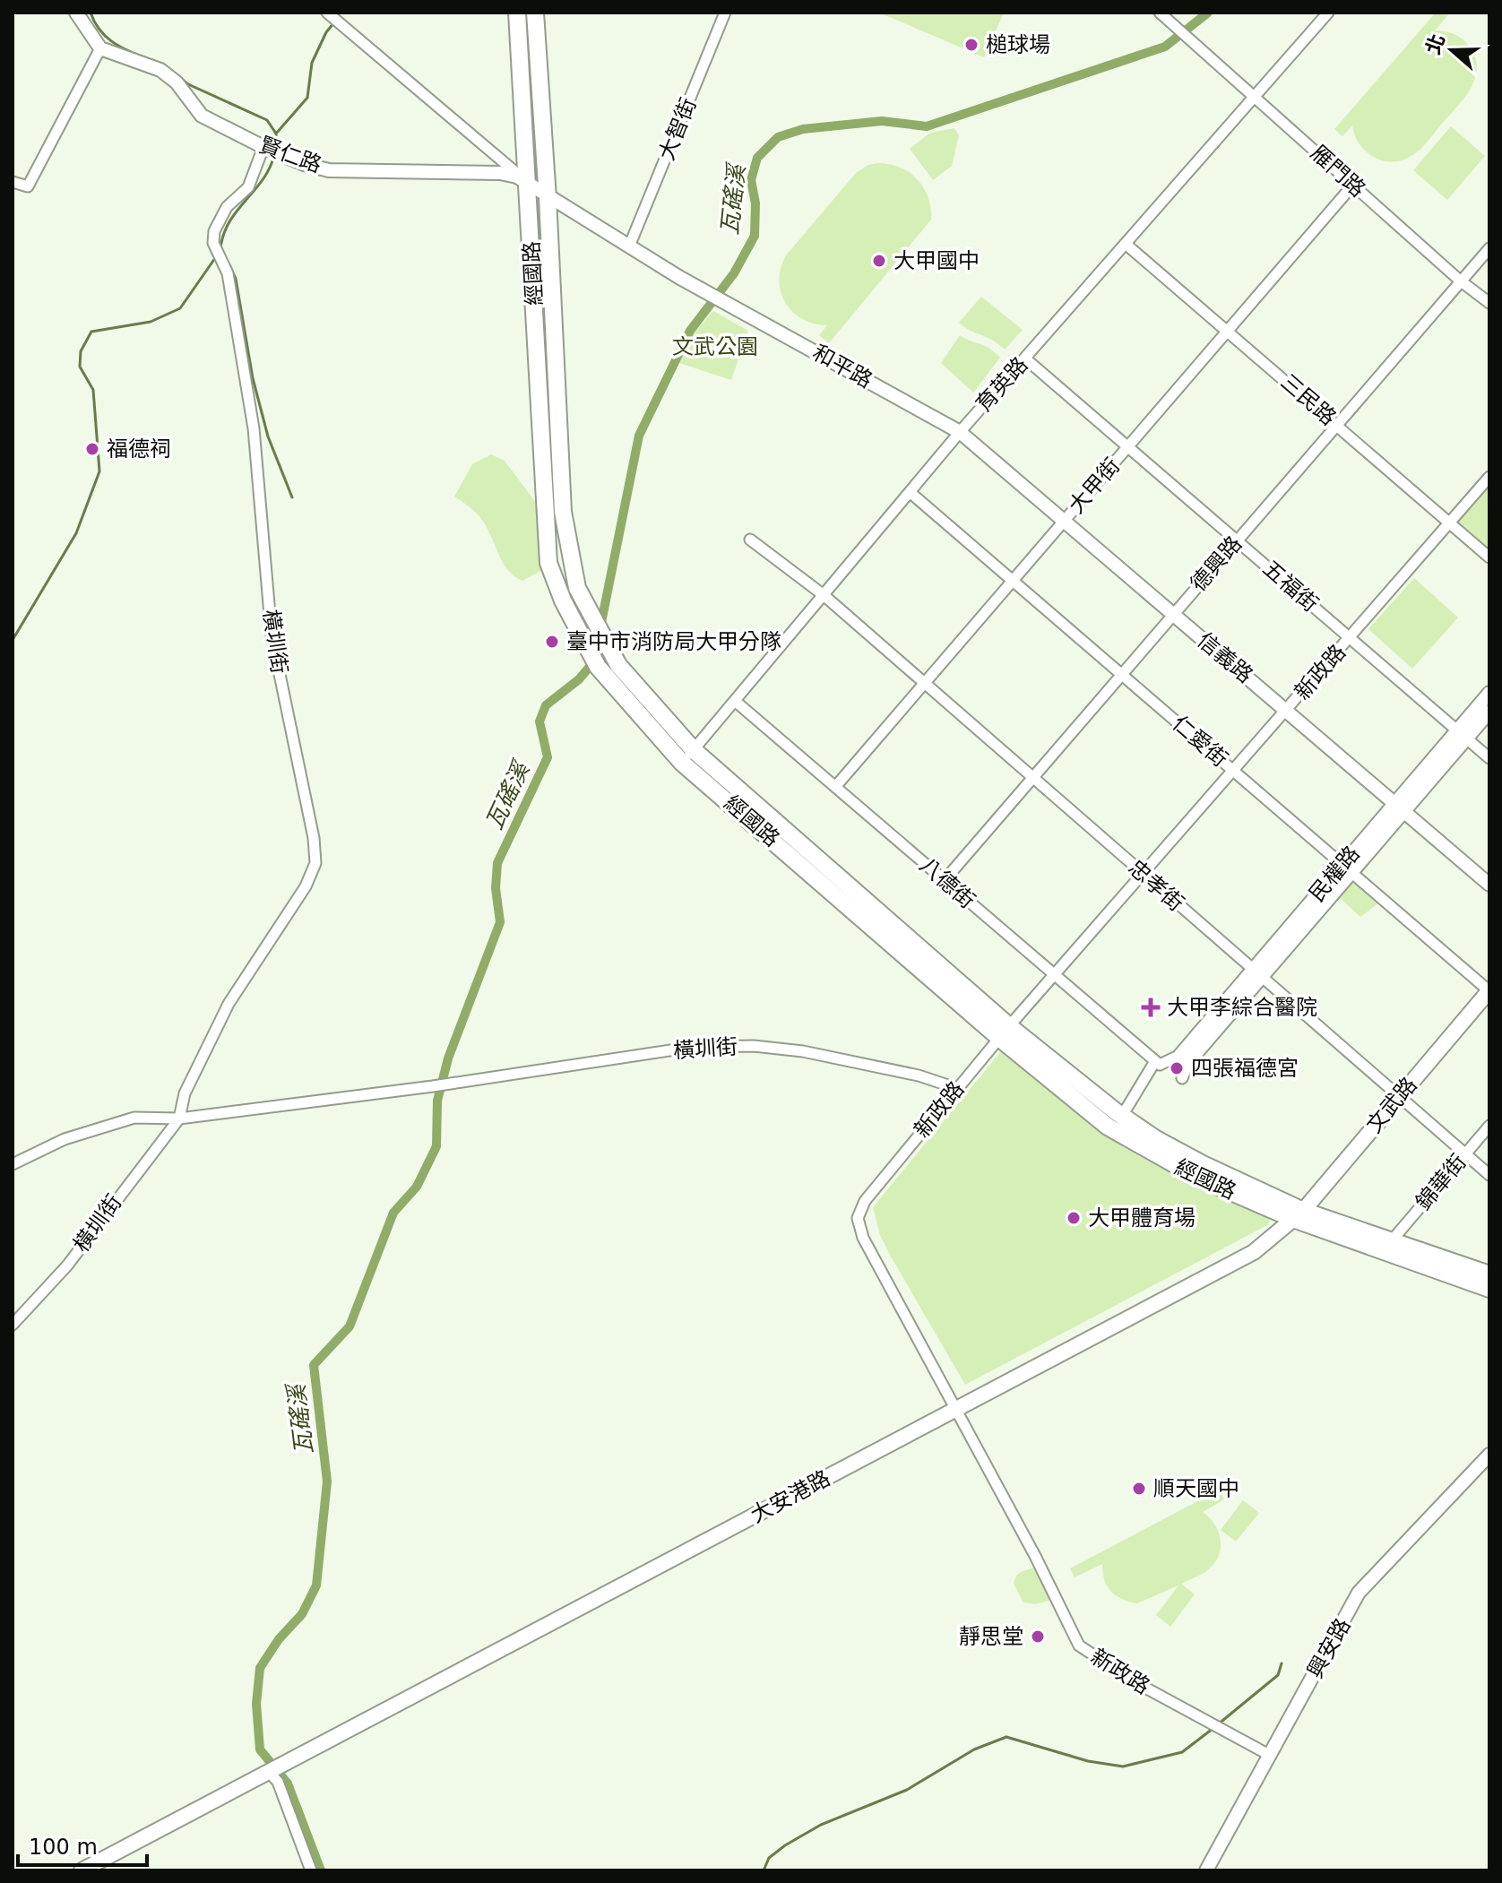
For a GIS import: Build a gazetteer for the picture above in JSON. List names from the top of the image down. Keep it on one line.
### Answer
{"streets":{"main road":["經國路","文武路","大安港路"],"street":["大智街","賢仁路","雁門路","和平路","育英路","三民路","大甲街","德興路","五福街","橫圳街","信義路","新政路","仁愛街","民權路","八德街","忠孝街","錦華街","興安路"]},"crossings":[["大智街","和平路"],["賢仁路","經國路"],["賢仁路","橫圳街"],["雁門路","育英路"],["雁門路","大甲街"],["雁門路","德興路"],["經國路","育英路"],["經國路","新政路"],["經國路","文武路"],["經國路","錦華街"],["經國路","大安港路"],["和平路","育英路"],["和平路","信義路"],["育英路","三民路"],["育英路","五福街"],["育英路","信義路"],["育英路","仁愛街"],["育英路","八德街"],["育英路","忠孝街"],["三民路","大甲街"],["三民路","德興路"],["三民路","新政路"],["大甲街","五福街"],["大甲街","信義路"],["大甲街","仁愛街"],["大甲街","八德街"],["大甲街","忠孝街"],["德興路","五福街"],["德興路","信義路"],["德興路","仁愛街"],["德興路","八德街"],["德興路","忠孝街"],["五福街","新政路"],["五福街","民權路"],["橫圳街","新政路"],["信義路","新政路"],["信義路","民權路"],["新政路","仁愛街"],["新政路","八德街"],["新政路","忠孝街"],["新政路","大安港路"],["新政路","興安路"],["仁愛街","民權路"],["仁愛街","文武路"],["民權路","忠孝街"],["忠孝街","文武路"],["忠孝街","錦華街"],["文武路","大安港路"]],"water":["瓦磘溪"],"parks":["文武公園"],"places":{"other":["槌球場","大甲國中","福德祠","臺中市消防局大甲分隊","四張福德宮","大甲體育場","順天國中","靜思堂"],"health":["大甲李綜合醫院"]},"scale_bar":"100 m","north":"left"}
